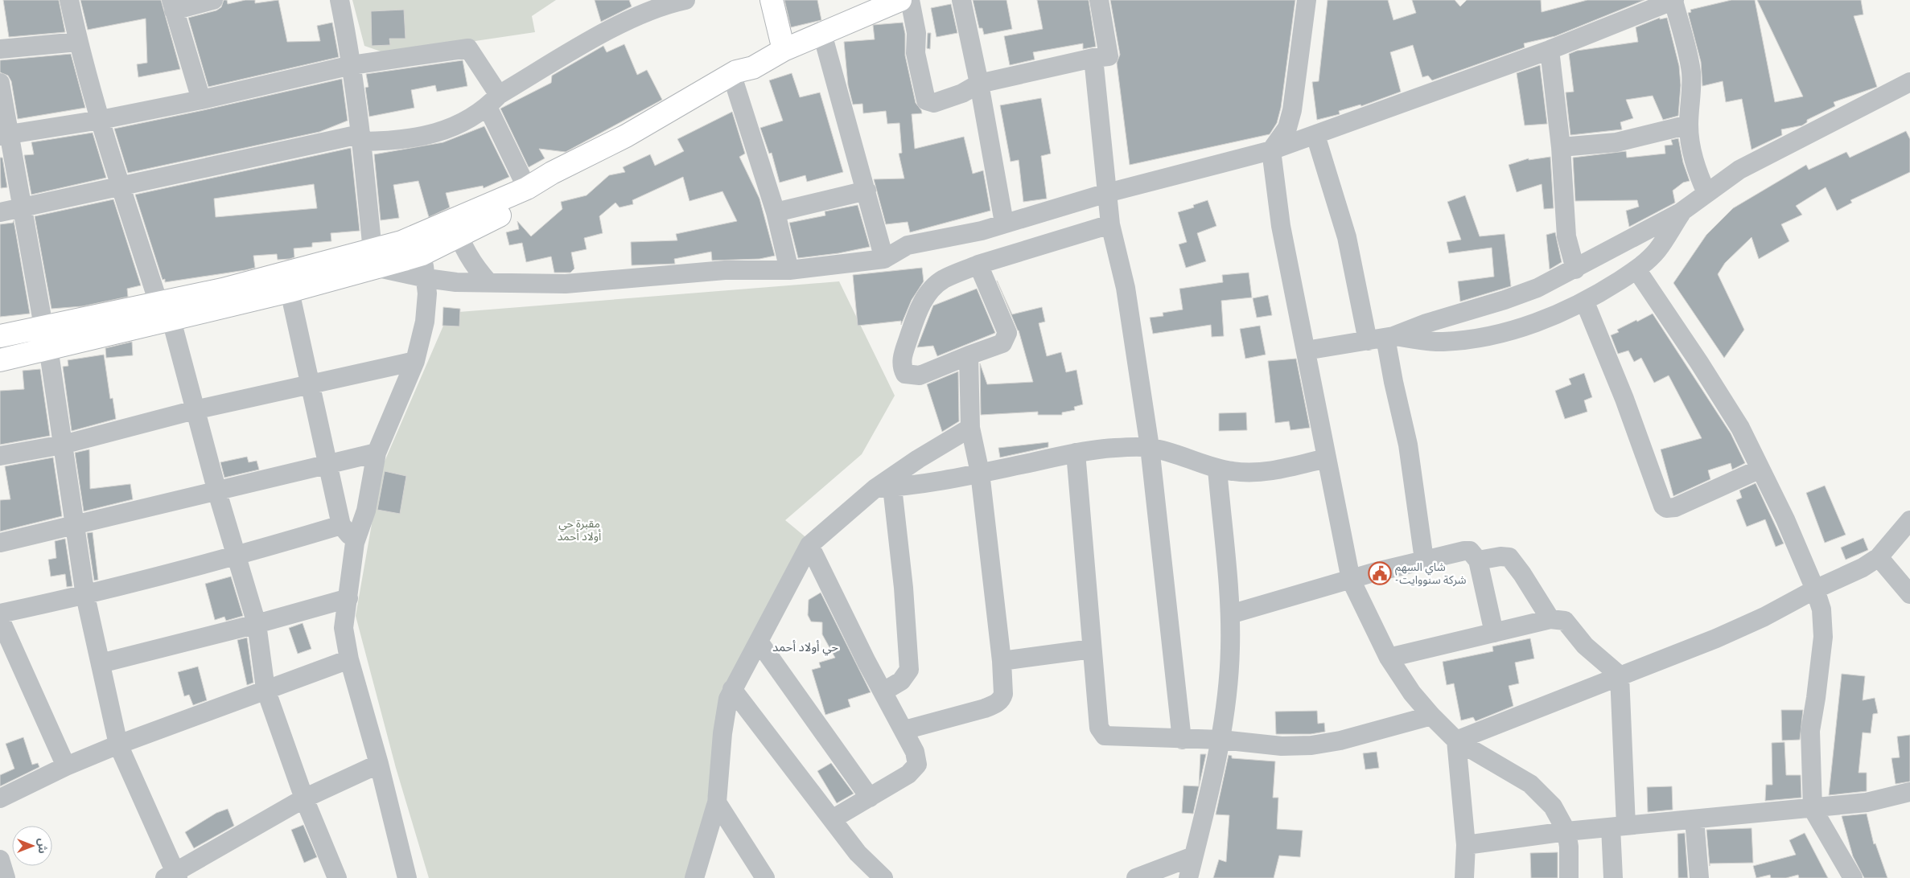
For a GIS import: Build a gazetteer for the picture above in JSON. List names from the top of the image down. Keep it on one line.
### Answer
{"districts":["حي أولاد أحمد"],"parks":["مقبرة حي أولاد أحمد"],"places":{"public building":["شاي السهم -شركة سنووايت"]},"north":"right"}
